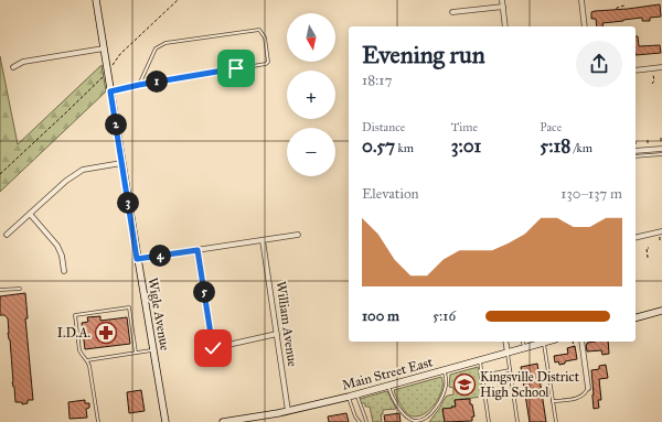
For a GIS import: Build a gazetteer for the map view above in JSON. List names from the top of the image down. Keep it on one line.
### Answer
{"streets":{"street":["Wigle Avenue","William Avenue","Main Street East"]},"crossings":[["William Avenue","Main Street East"]],"places":{"pharmacy":["I.D.A."],"school or university":["Kingsville District High School"]},"north":"bottom","page":{"map_buttons":["+","−"],"heading":["Evening run","18:17"],"pins":["1","2","3","4","5"],"stats":[["Distance","0.57 km"],["Time","3:01"],["Pace","5:18 /km"]],"chart":["Elevation","130–137 m"],"list":[{"name":"100 m","note":"5:16"}]}}
